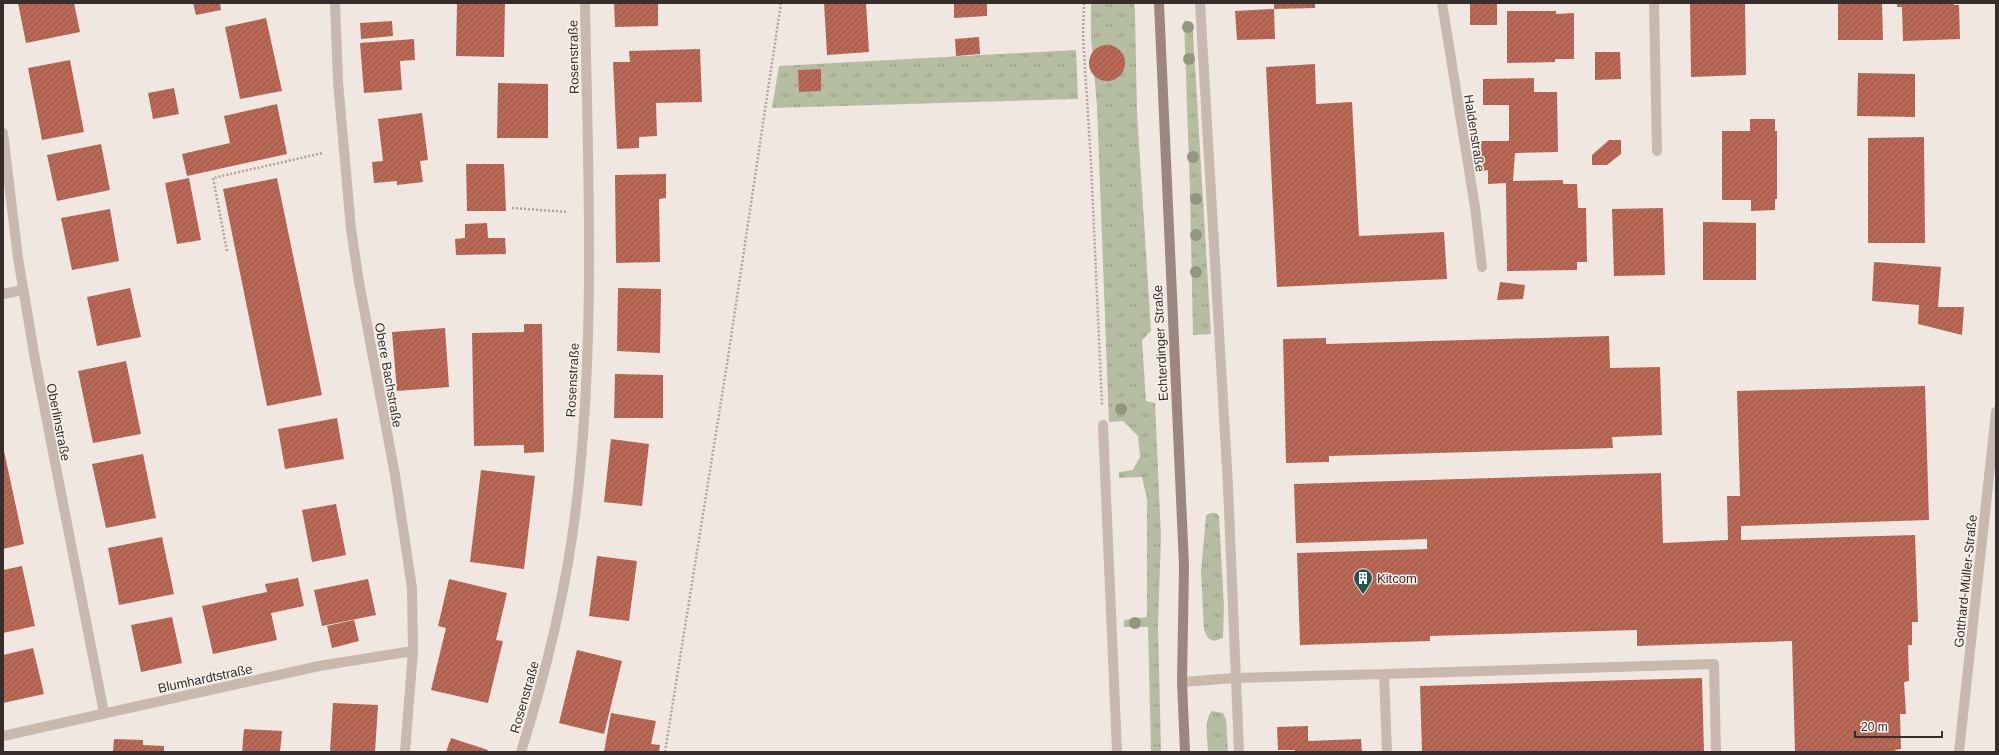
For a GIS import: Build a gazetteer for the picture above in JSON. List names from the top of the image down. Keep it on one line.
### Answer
{"streets":{"main road":["Echterdinger Straße"],"street":["Rosenstraße","Haldenstraße","Obere Bachstraße","Oberlinstraße","Gotthard-Müller-Straße","Blumhardtstraße"]},"crossings":[["Obere Bachstraße","Blumhardtstraße"],["Oberlinstraße","Blumhardtstraße"]],"places":{"building":["Kitcom"]},"scale_bar":"20 m"}
